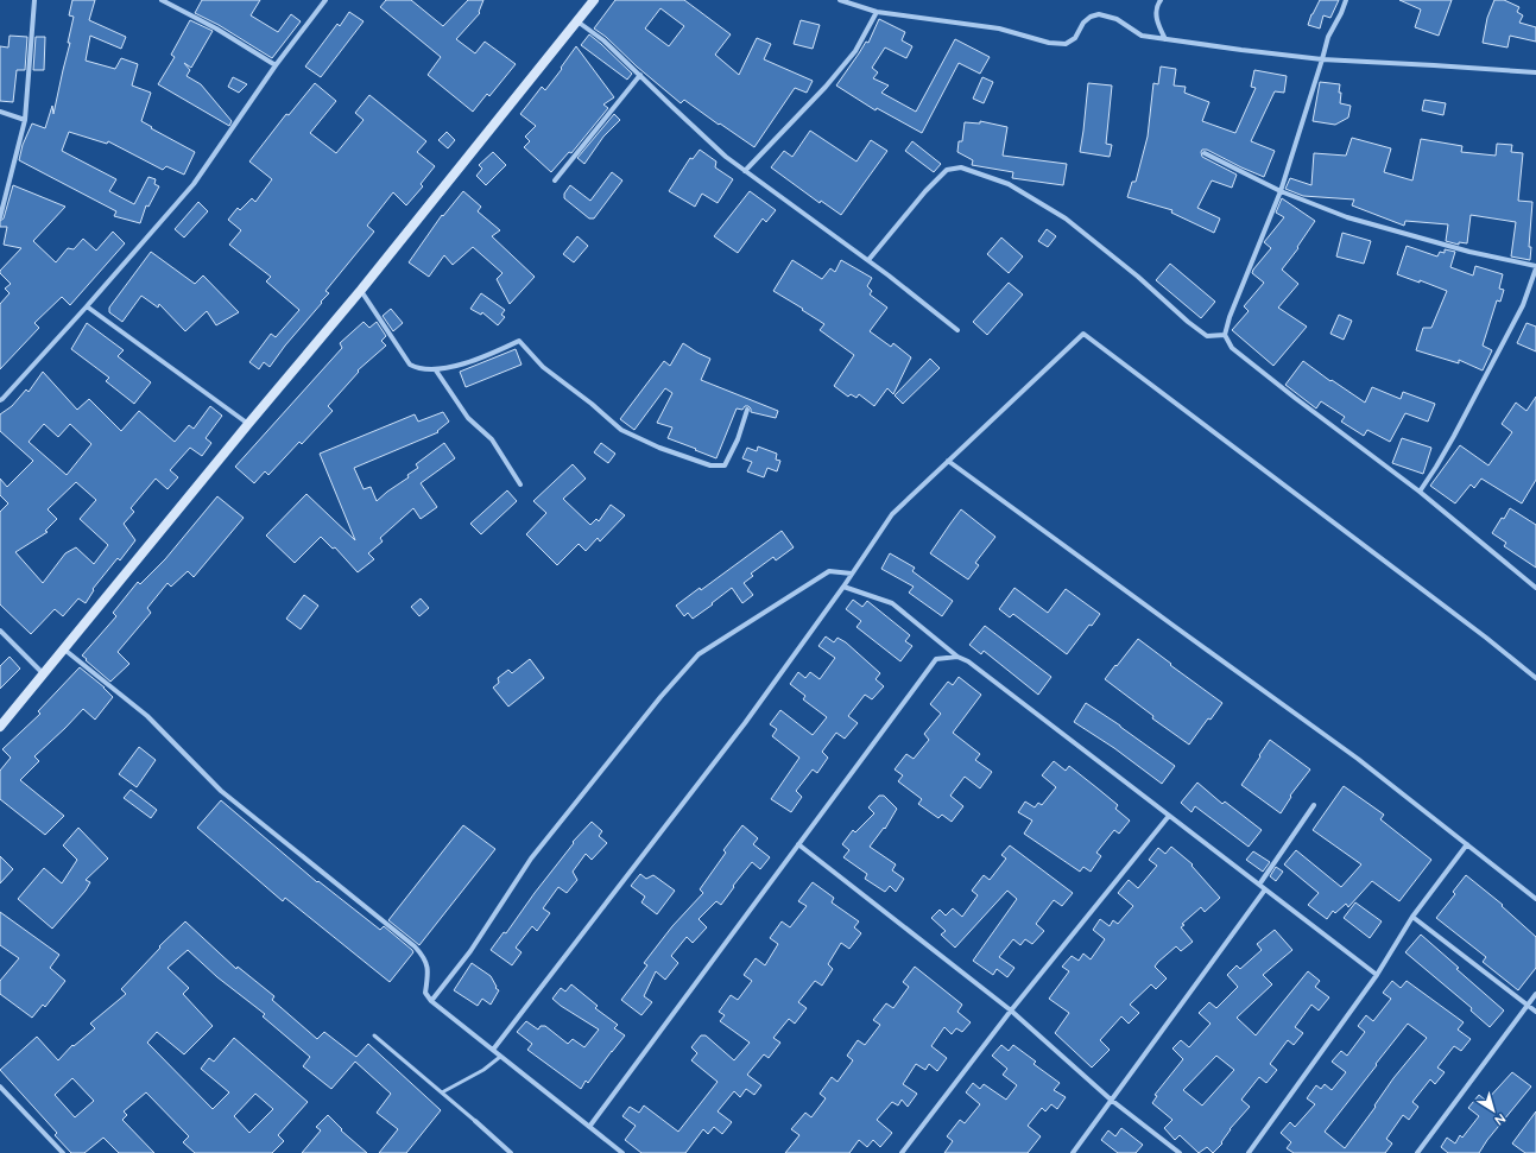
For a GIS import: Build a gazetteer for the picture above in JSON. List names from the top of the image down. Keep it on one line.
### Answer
{"north":"bottom right"}
